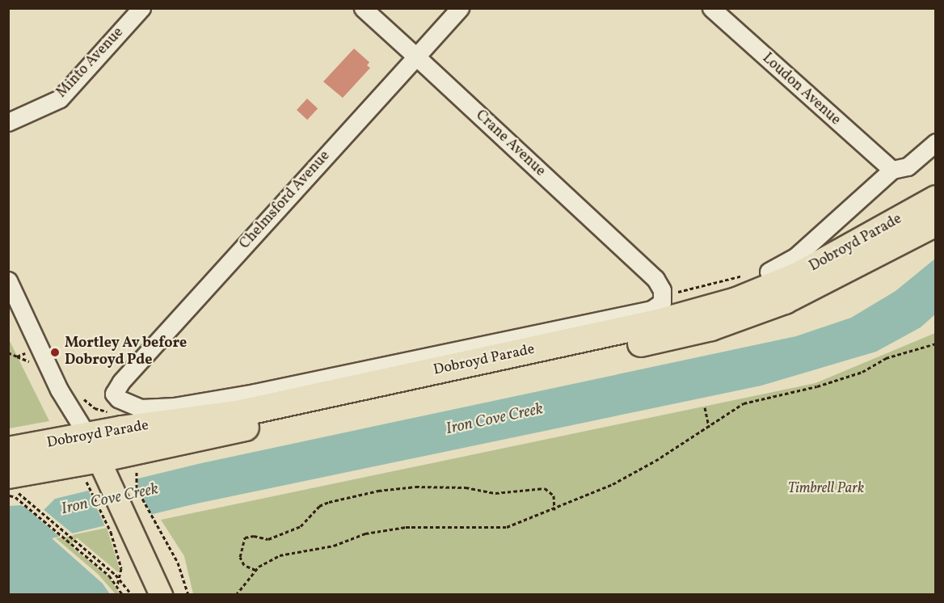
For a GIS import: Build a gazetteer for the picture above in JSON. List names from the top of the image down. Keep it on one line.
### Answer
{"streets":{"highway":["Dobroyd Parade"],"street":["Minto Avenue","Loudon Avenue","Crane Avenue","Chelmsford Avenue"]},"crossings":[["Loudon Avenue","Dobroyd Parade"],["Crane Avenue","Chelmsford Avenue"],["Crane Avenue","Dobroyd Parade"],["Chelmsford Avenue","Dobroyd Parade"]],"water":["Iron Cove Creek"],"parks":["Timbrell Park"],"places":["Mortley Av before Dobroyd Pde"]}
